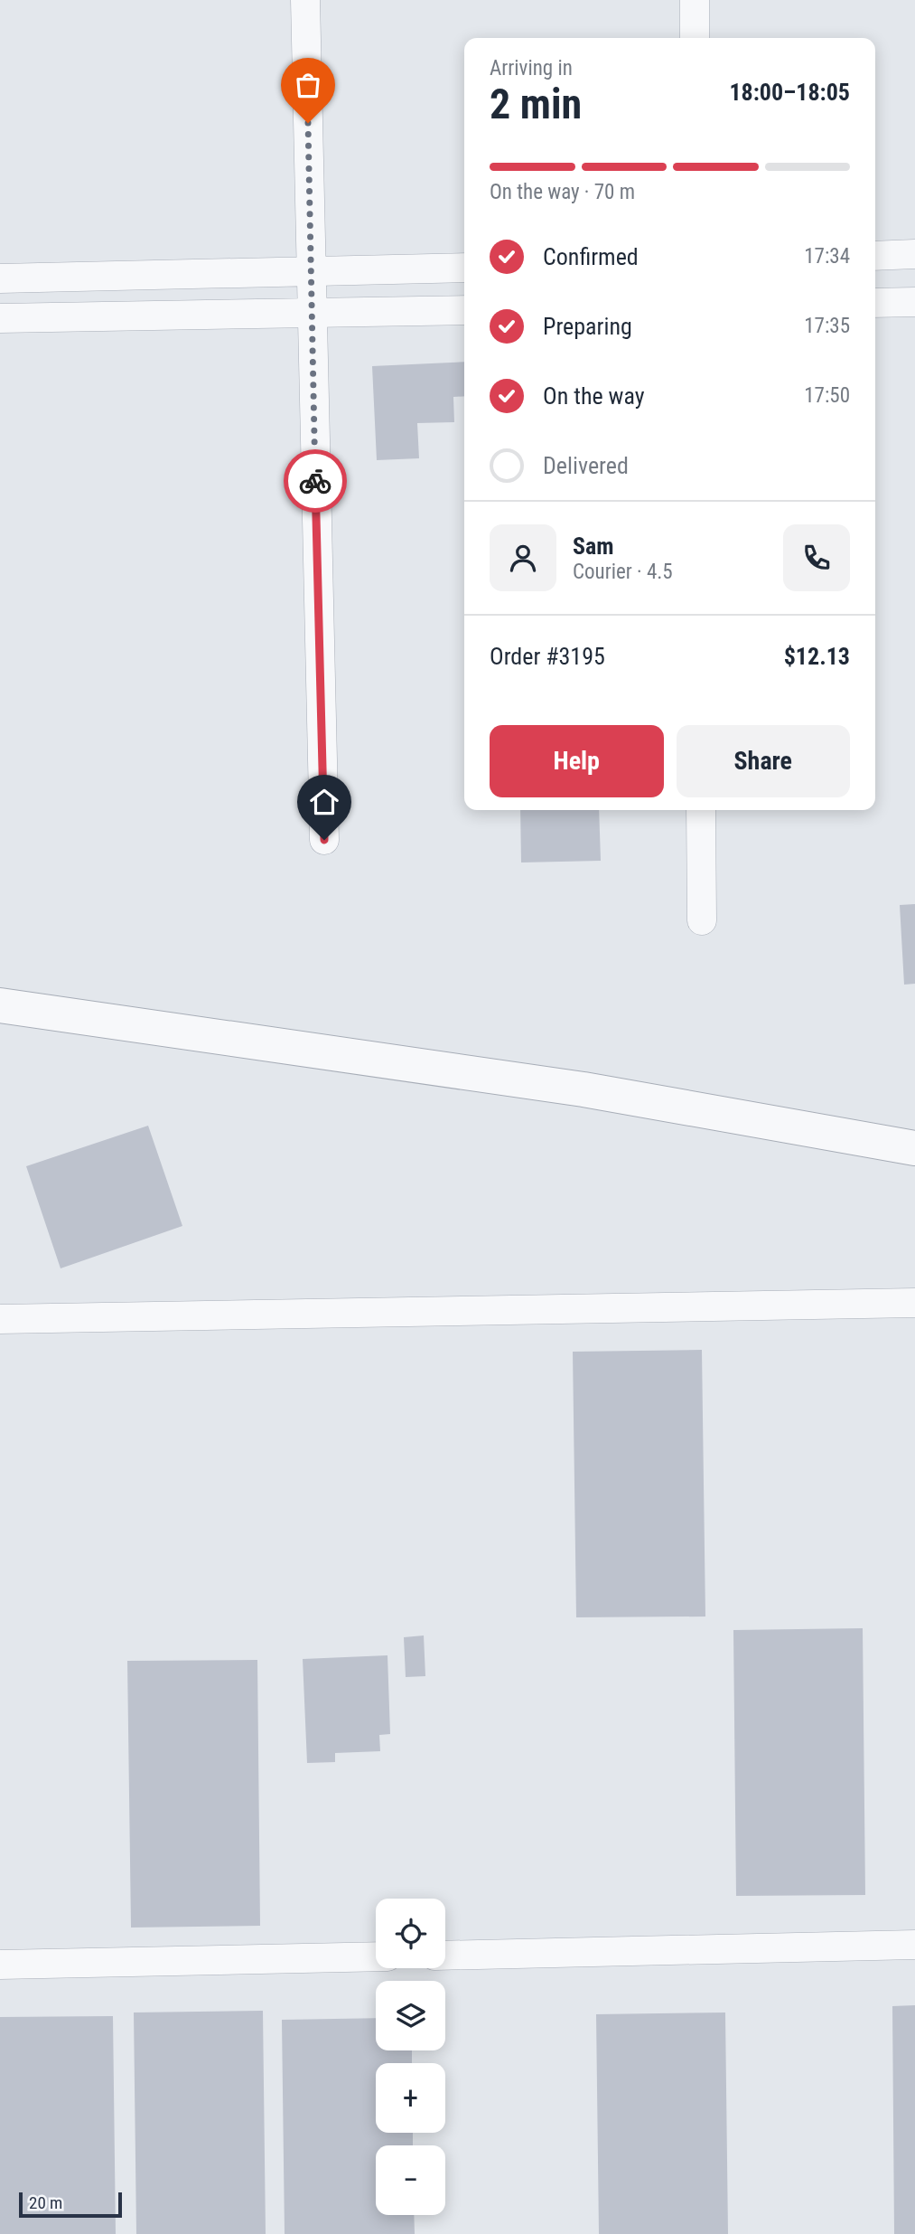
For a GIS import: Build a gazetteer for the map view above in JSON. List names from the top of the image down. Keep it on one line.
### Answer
{"scale_bar":"20 m","page":{"heading":["2 min","Arriving in","18:00–18:05"],"panel":["Sam","Courier · 4.5","Order #3195","$12.13"],"bar":"On the way · 70 m","list":[["Confirmed","17:34"],["Preparing","17:35"],["On the way","17:50"],"Delivered"],"buttons":["Help","Share"],"map_buttons":["+","−"],"scale":"20 m"}}
